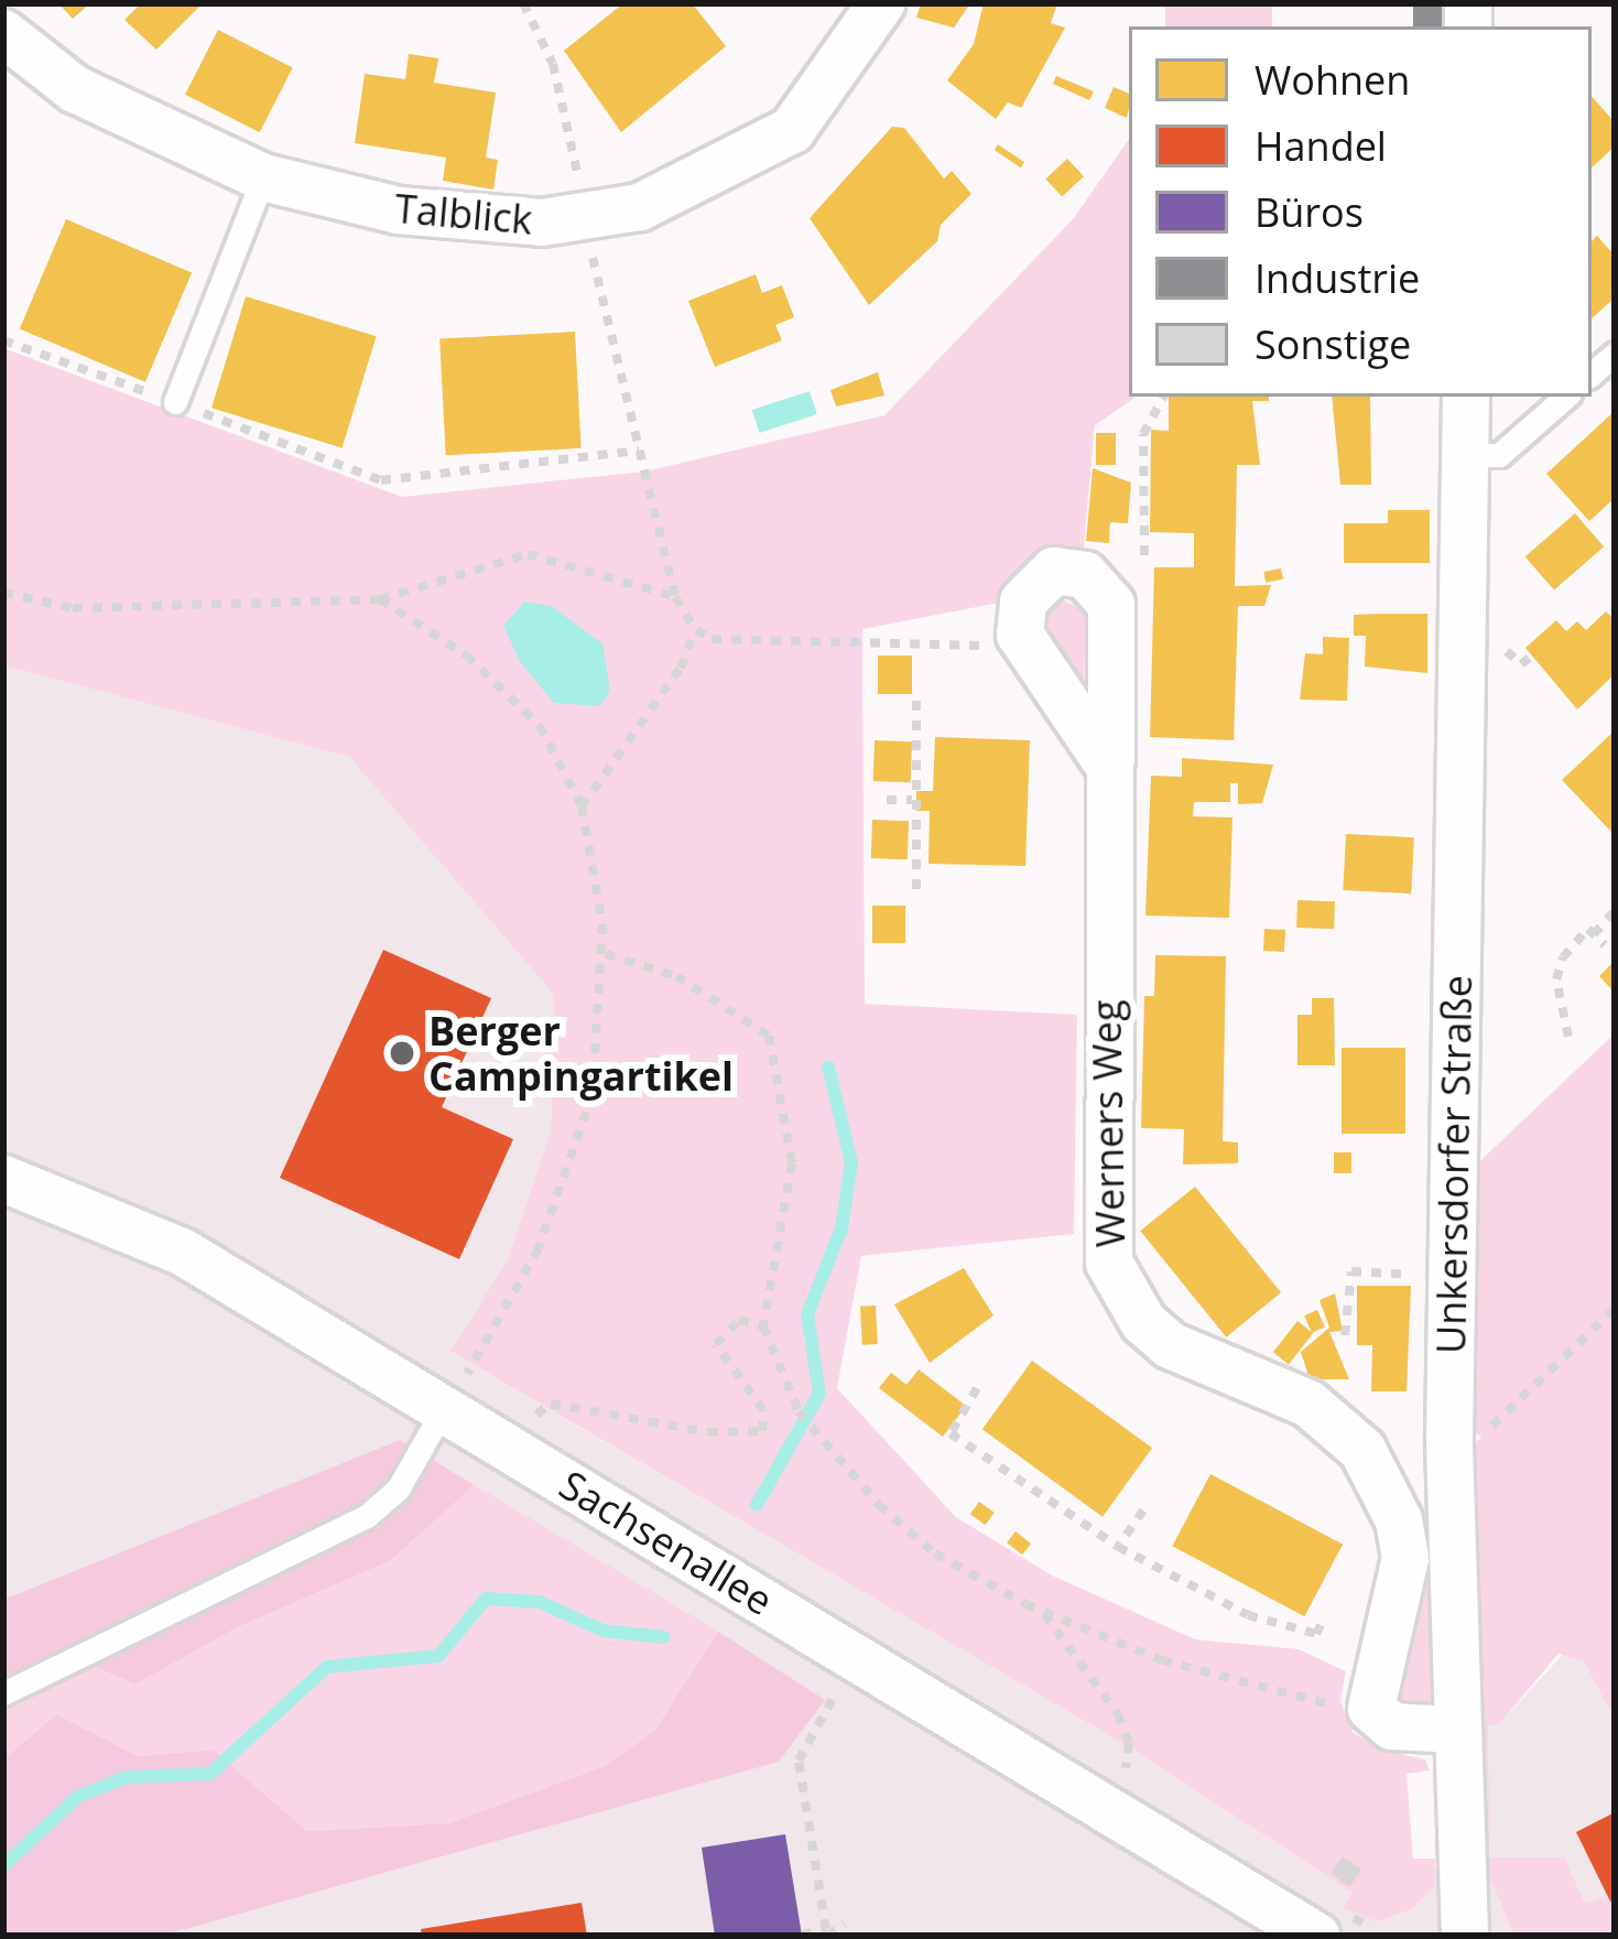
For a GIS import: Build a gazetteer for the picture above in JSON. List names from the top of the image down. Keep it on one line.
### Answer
{"streets":{"street":["Talblick","Werners Weg","Unkersdorfer Straße","Sachsenallee"]},"crossings":[["Werners Weg","Unkersdorfer Straße"]],"places":["Berger Campingartikel"],"legend":["Wohnen","Handel","Büros","Industrie","Sonstige"]}
